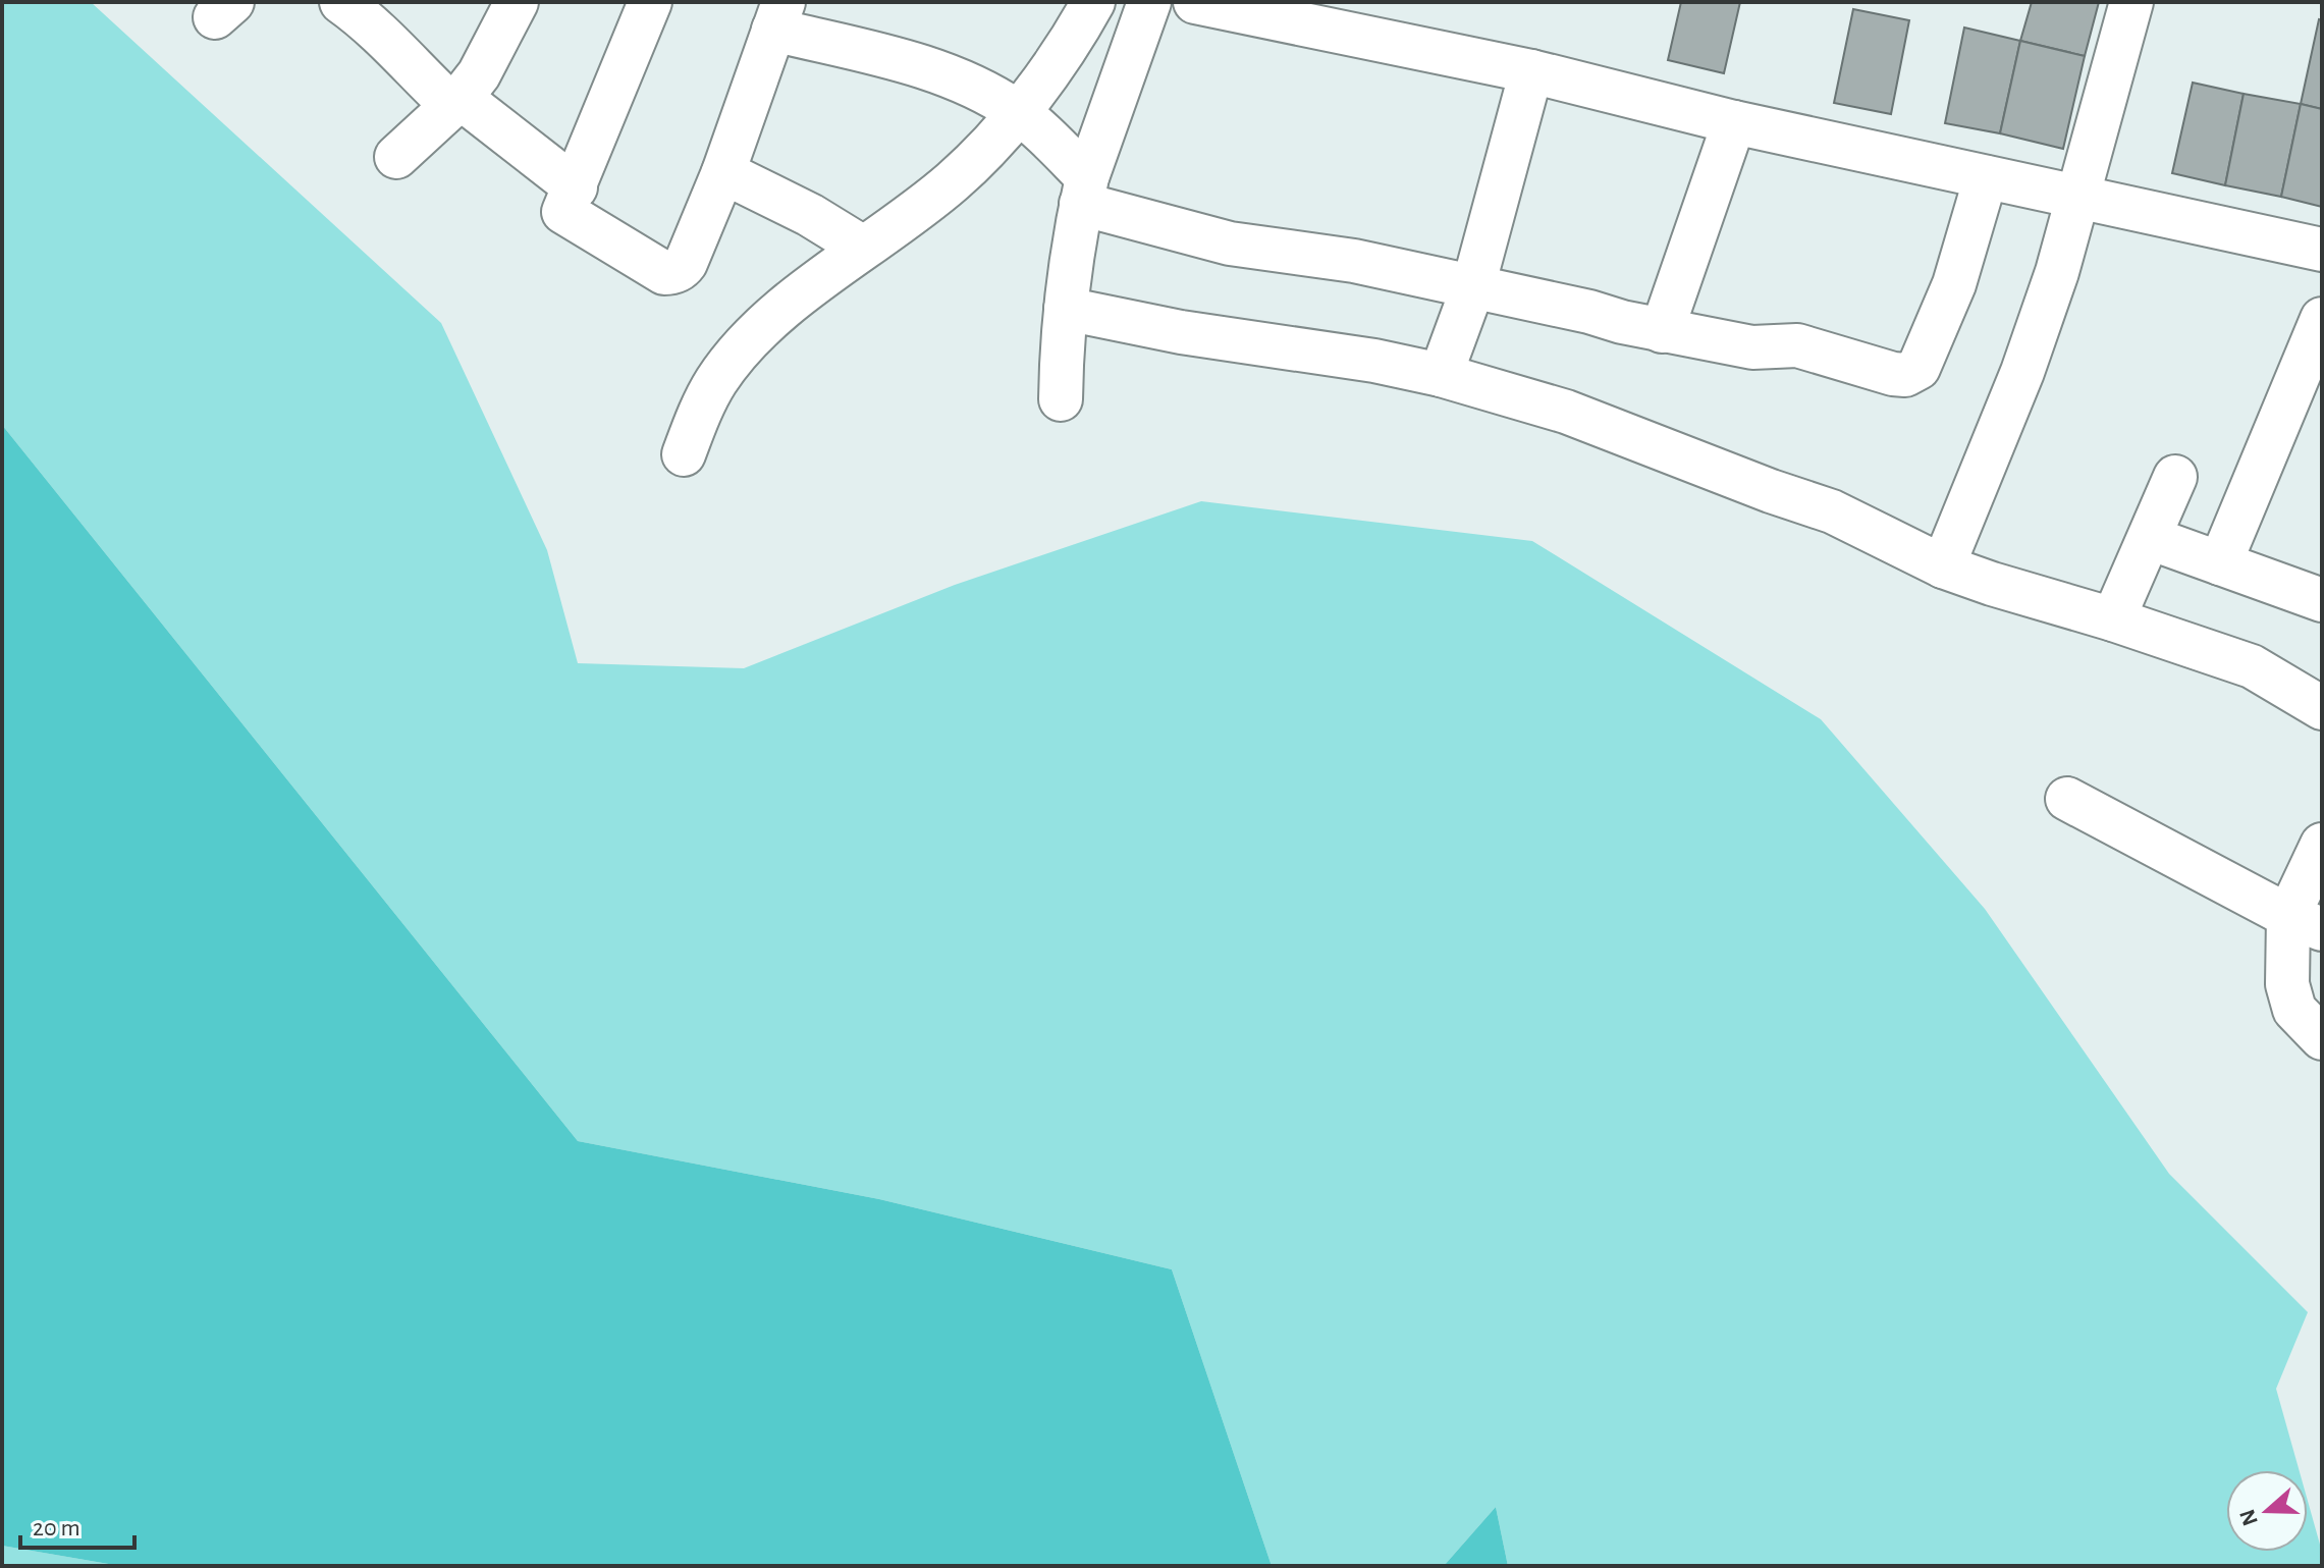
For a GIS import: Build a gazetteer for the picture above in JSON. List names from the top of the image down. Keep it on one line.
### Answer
{"scale_bar":"20 m","north":"left"}
